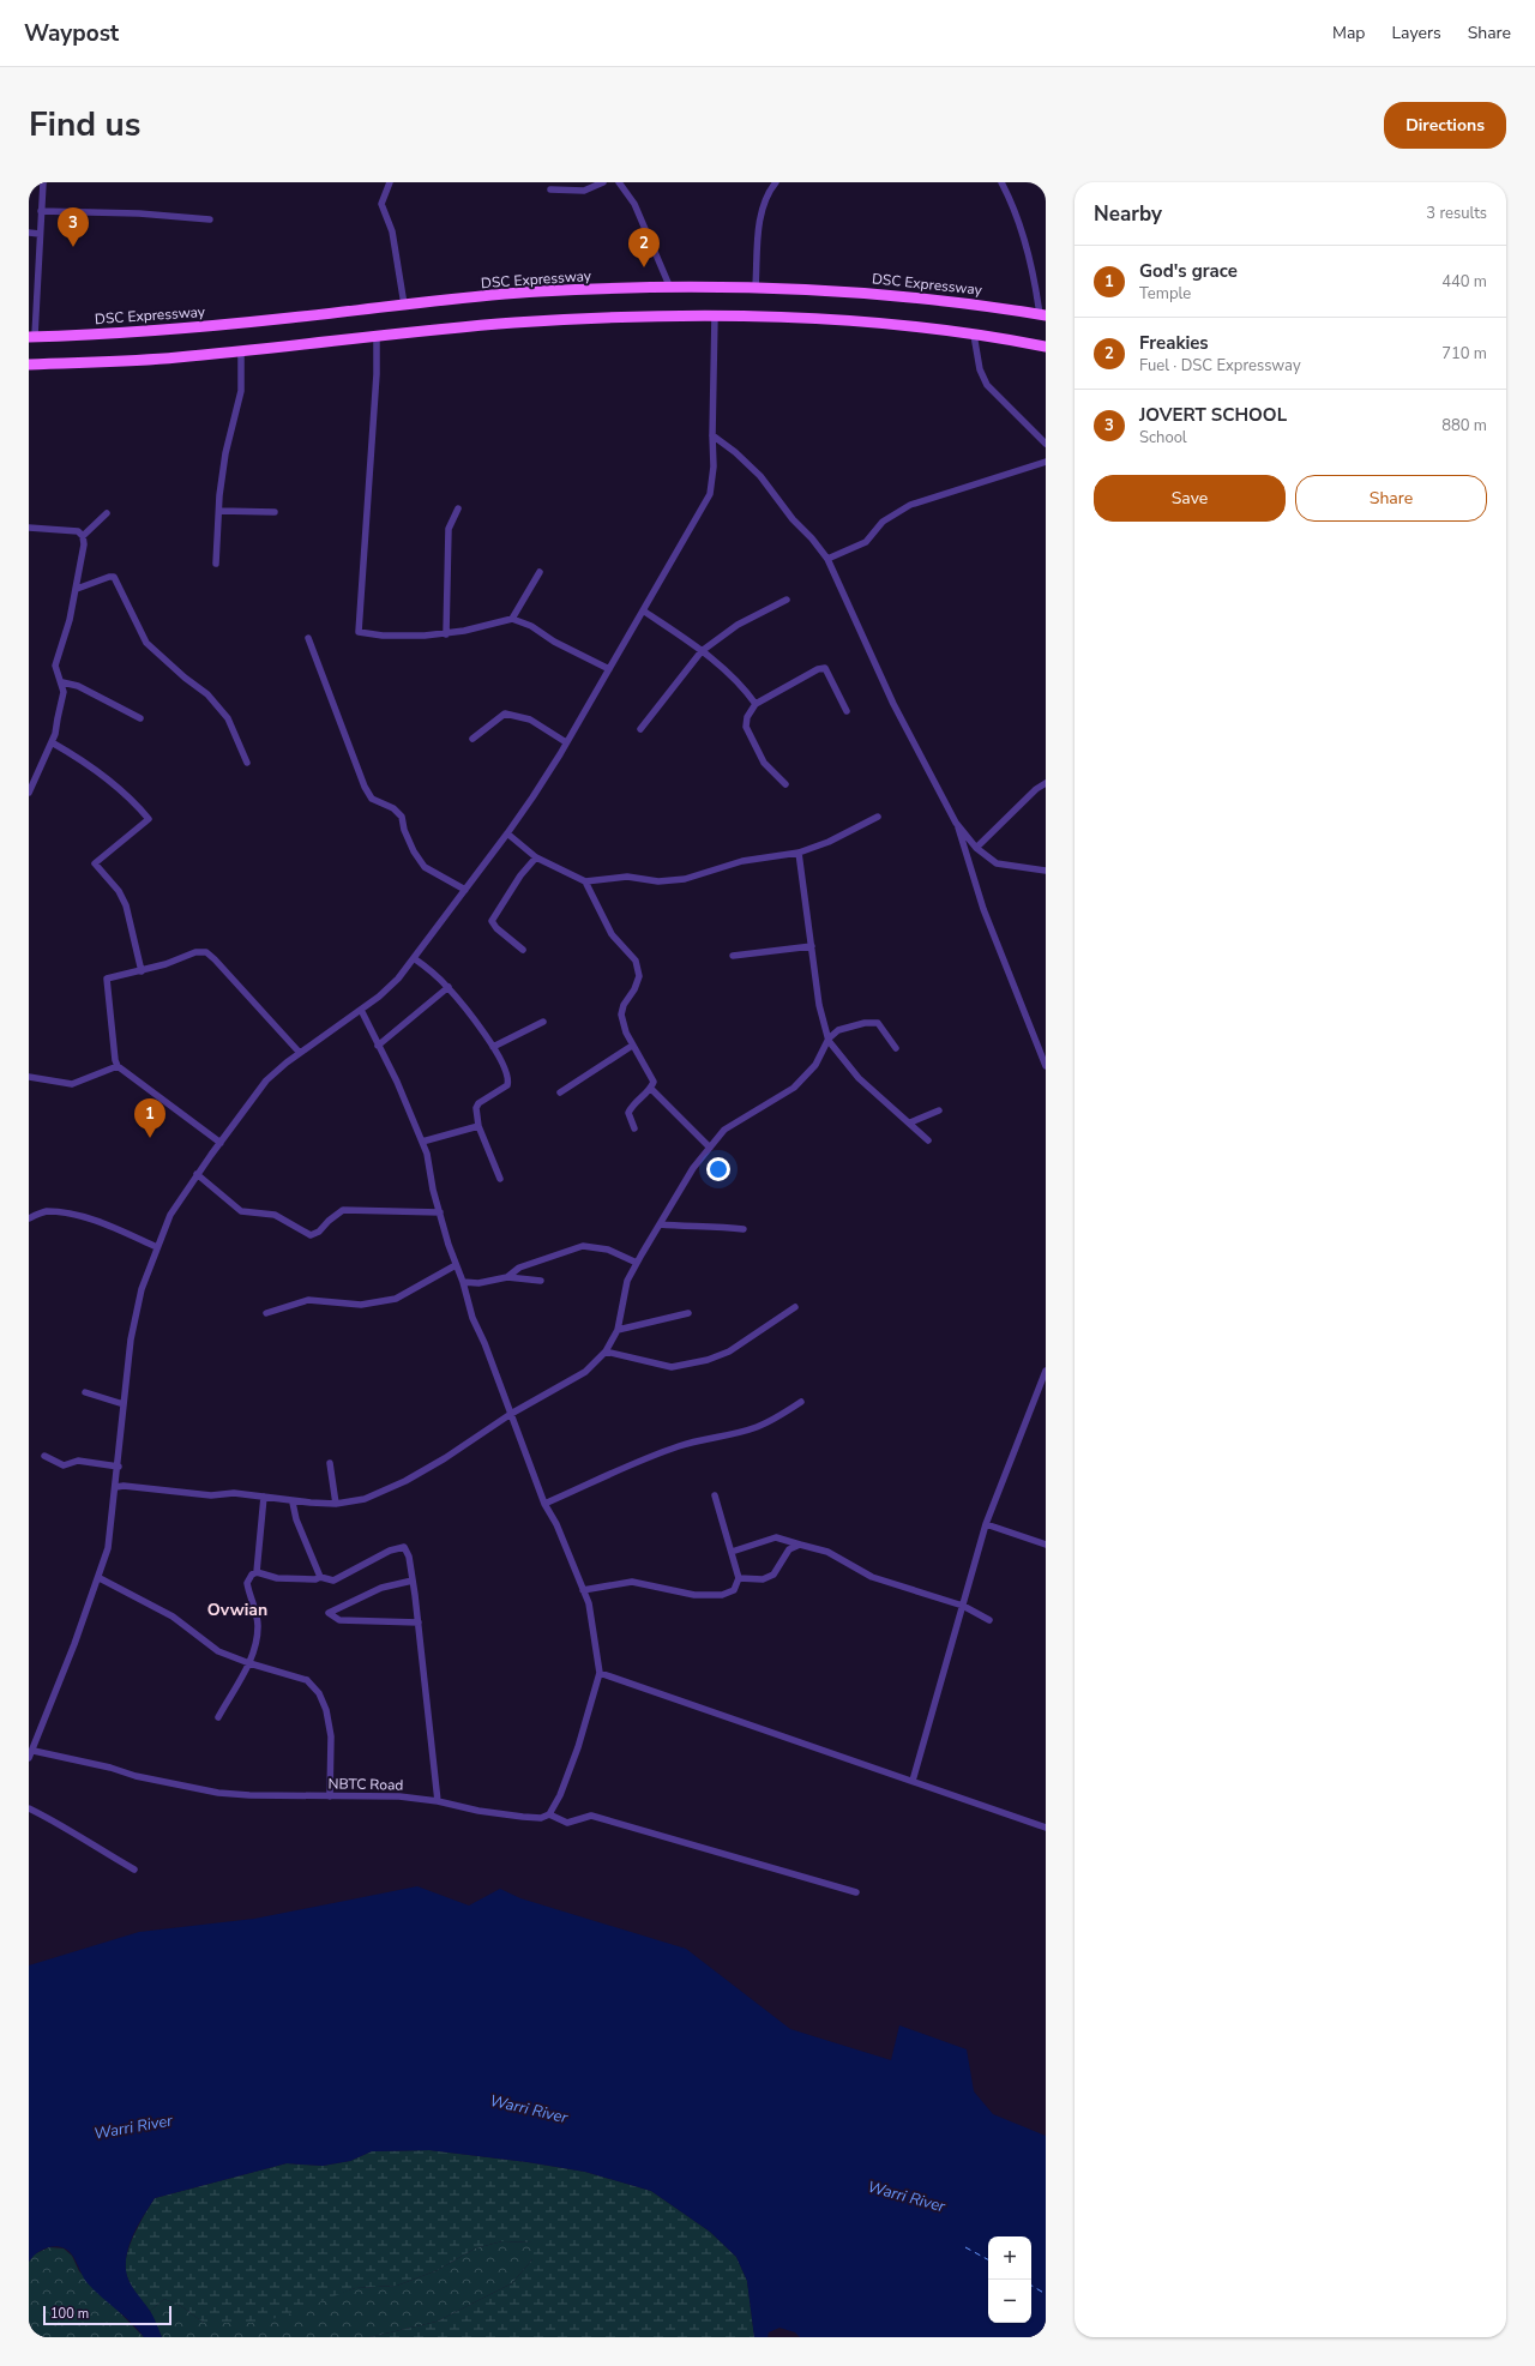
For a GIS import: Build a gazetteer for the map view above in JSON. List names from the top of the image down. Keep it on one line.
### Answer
{"streets":{"main road":["DSC Expressway"],"street":["NBTC Road"]},"districts":["Ovwian"],"water":["Warri River"],"scale_bar":"100 m","page":{"header":"Waypost","nav":["Map","Layers","Share"],"title":"Find us","buttons":["Directions",["Save","Share"]],"heading":["Nearby","3 results"],"pins":["3","2","1"],"list":[{"mark":"1","name":"God's grace","note":"Temple","value":"440 m"},{"mark":"2","name":"Freakies","note":"Fuel · DSC Expressway","value":"710 m"},{"mark":"3","name":"JOVERT SCHOOL","note":"School","value":"880 m"}],"map_buttons":["+","−"],"scale":"100 m"}}
